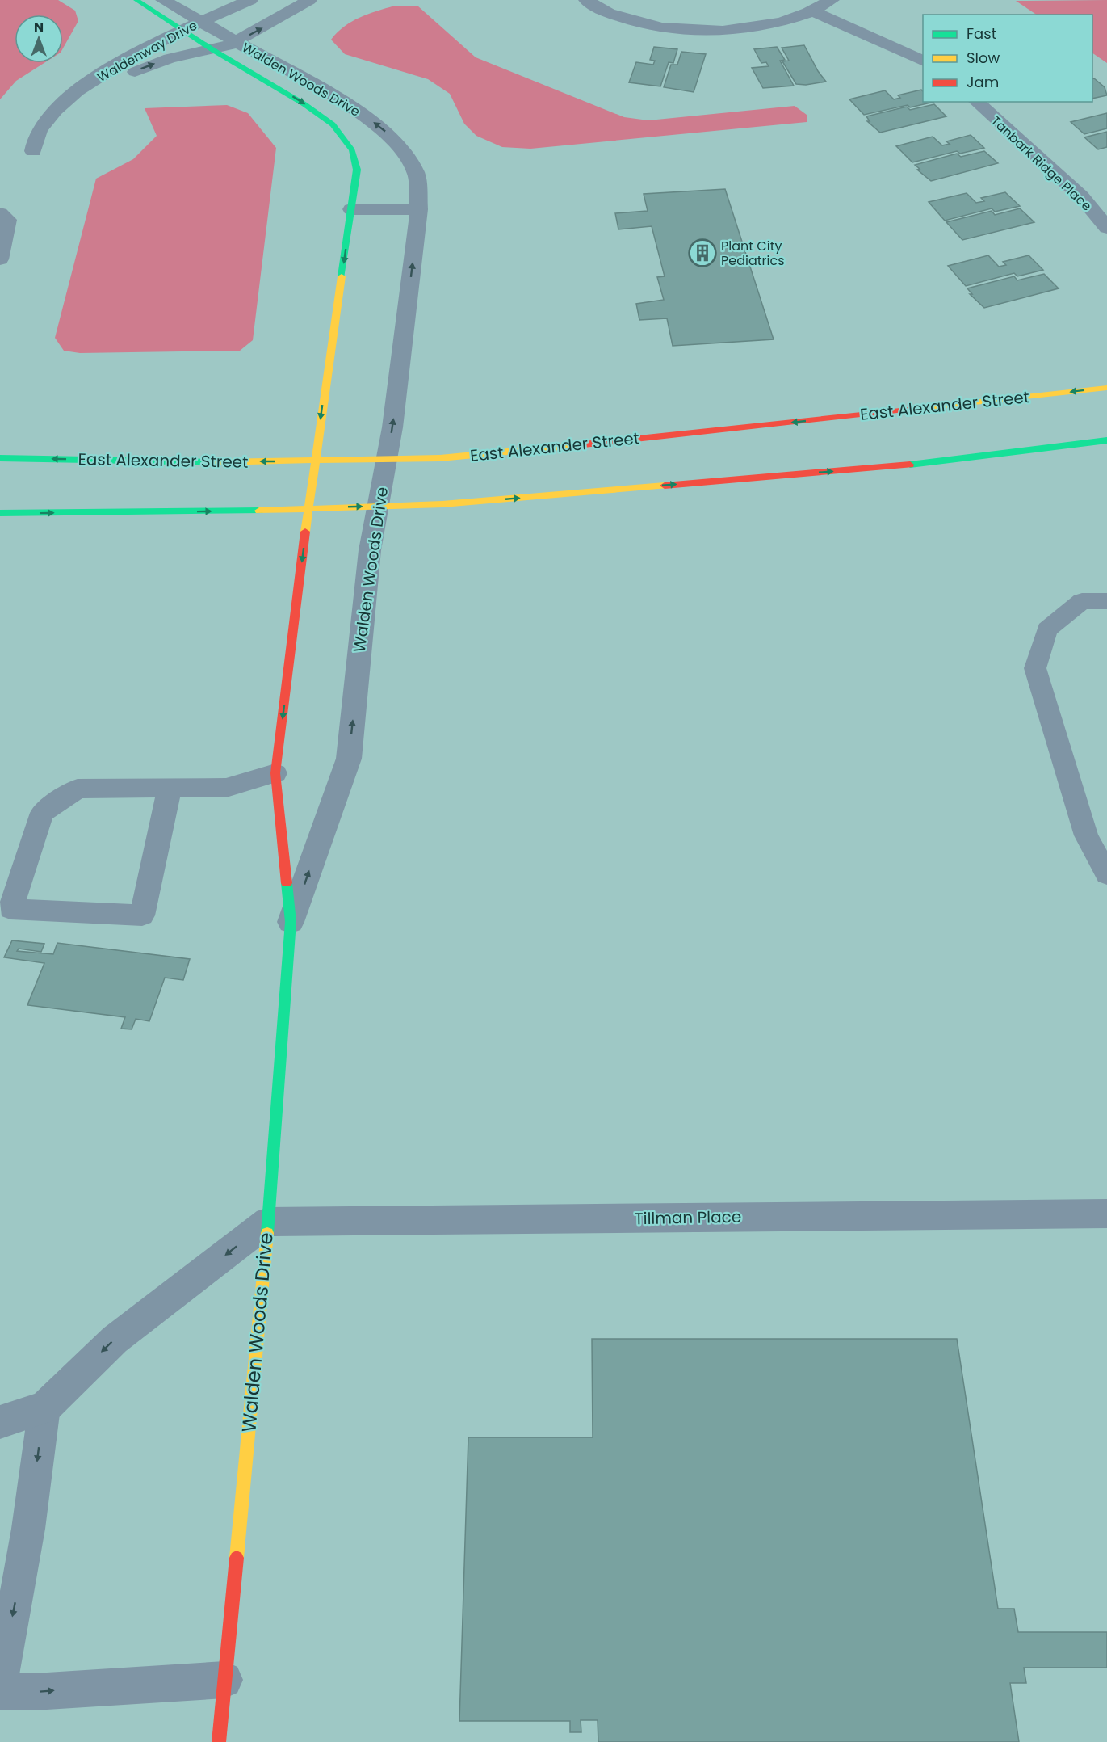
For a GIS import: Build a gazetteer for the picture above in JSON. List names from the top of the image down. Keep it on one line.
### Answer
{"streets":{"main road":["Walden Woods Drive","East Alexander Street"],"street":["Waldenway Drive","Tanbark Ridge Place","Tillman Place"]},"crossings":[["Waldenway Drive","Walden Woods Drive"],["Walden Woods Drive","East Alexander Street"],["Walden Woods Drive","Tillman Place"]],"places":{"building":["Plant City Pediatrics"]},"legend":["Fast","Slow","Jam"],"north":"top"}
